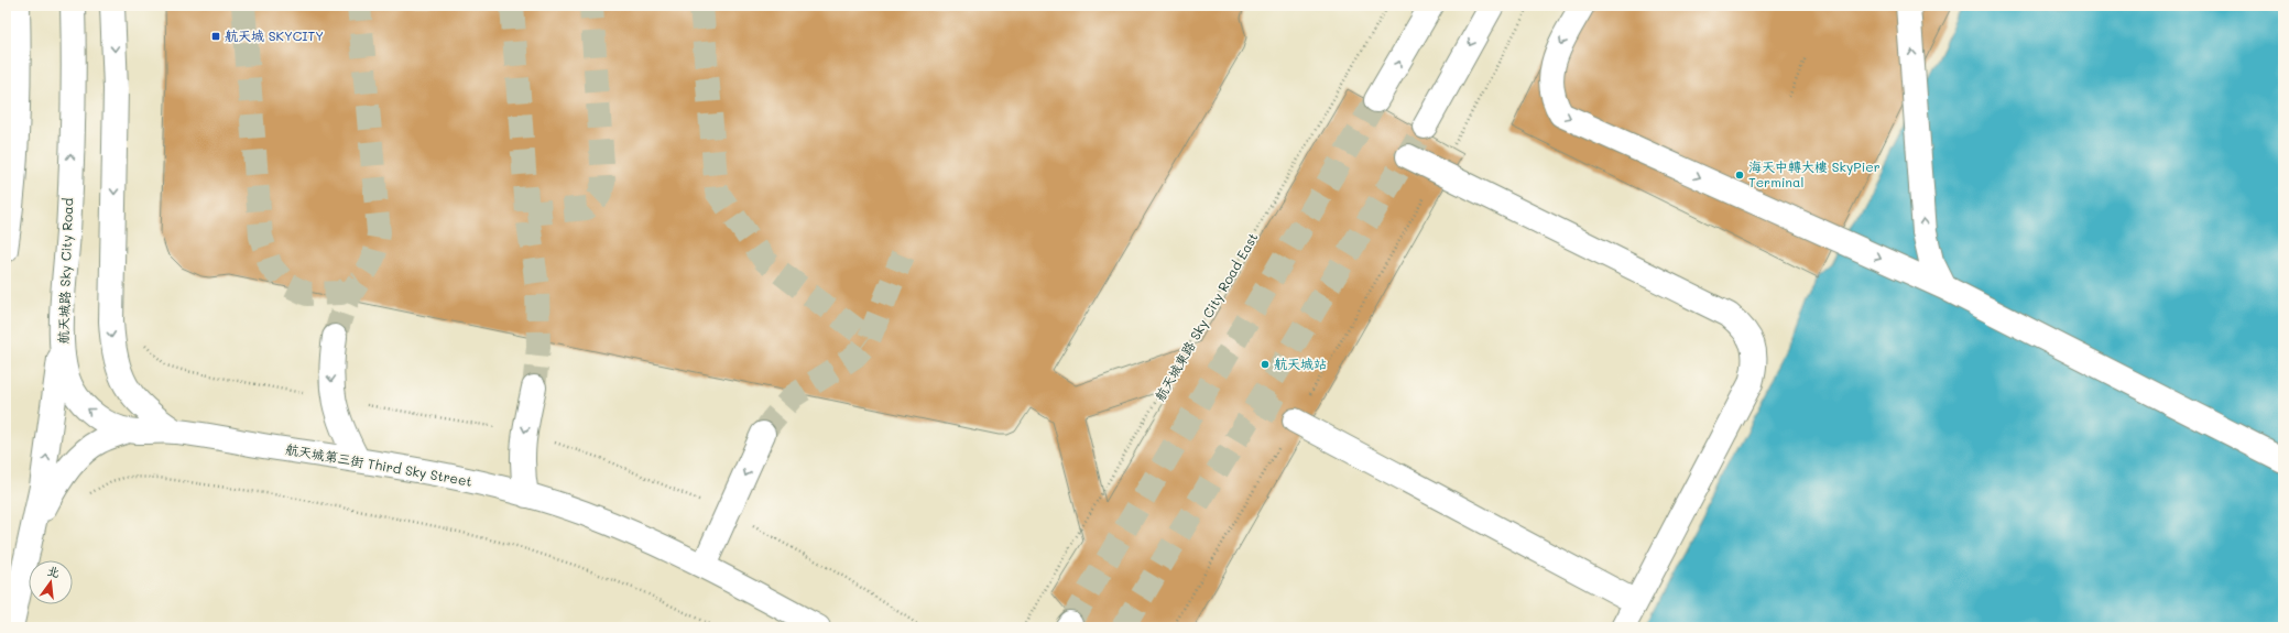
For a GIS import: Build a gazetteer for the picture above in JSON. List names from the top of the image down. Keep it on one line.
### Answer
{"streets":{"street":["航天城路 Sky City Road","航天城第三街 Third Sky Street"],"path":["航天城東路 Sky City Road East"]},"crossings":[["航天城路 Sky City Road","航天城第三街 Third Sky Street"]],"places":{"transit":["航天城 SKYCITY"],"other":["海天中轉大樓 SkyPier Terminal","航天城站"]},"north":"top"}
